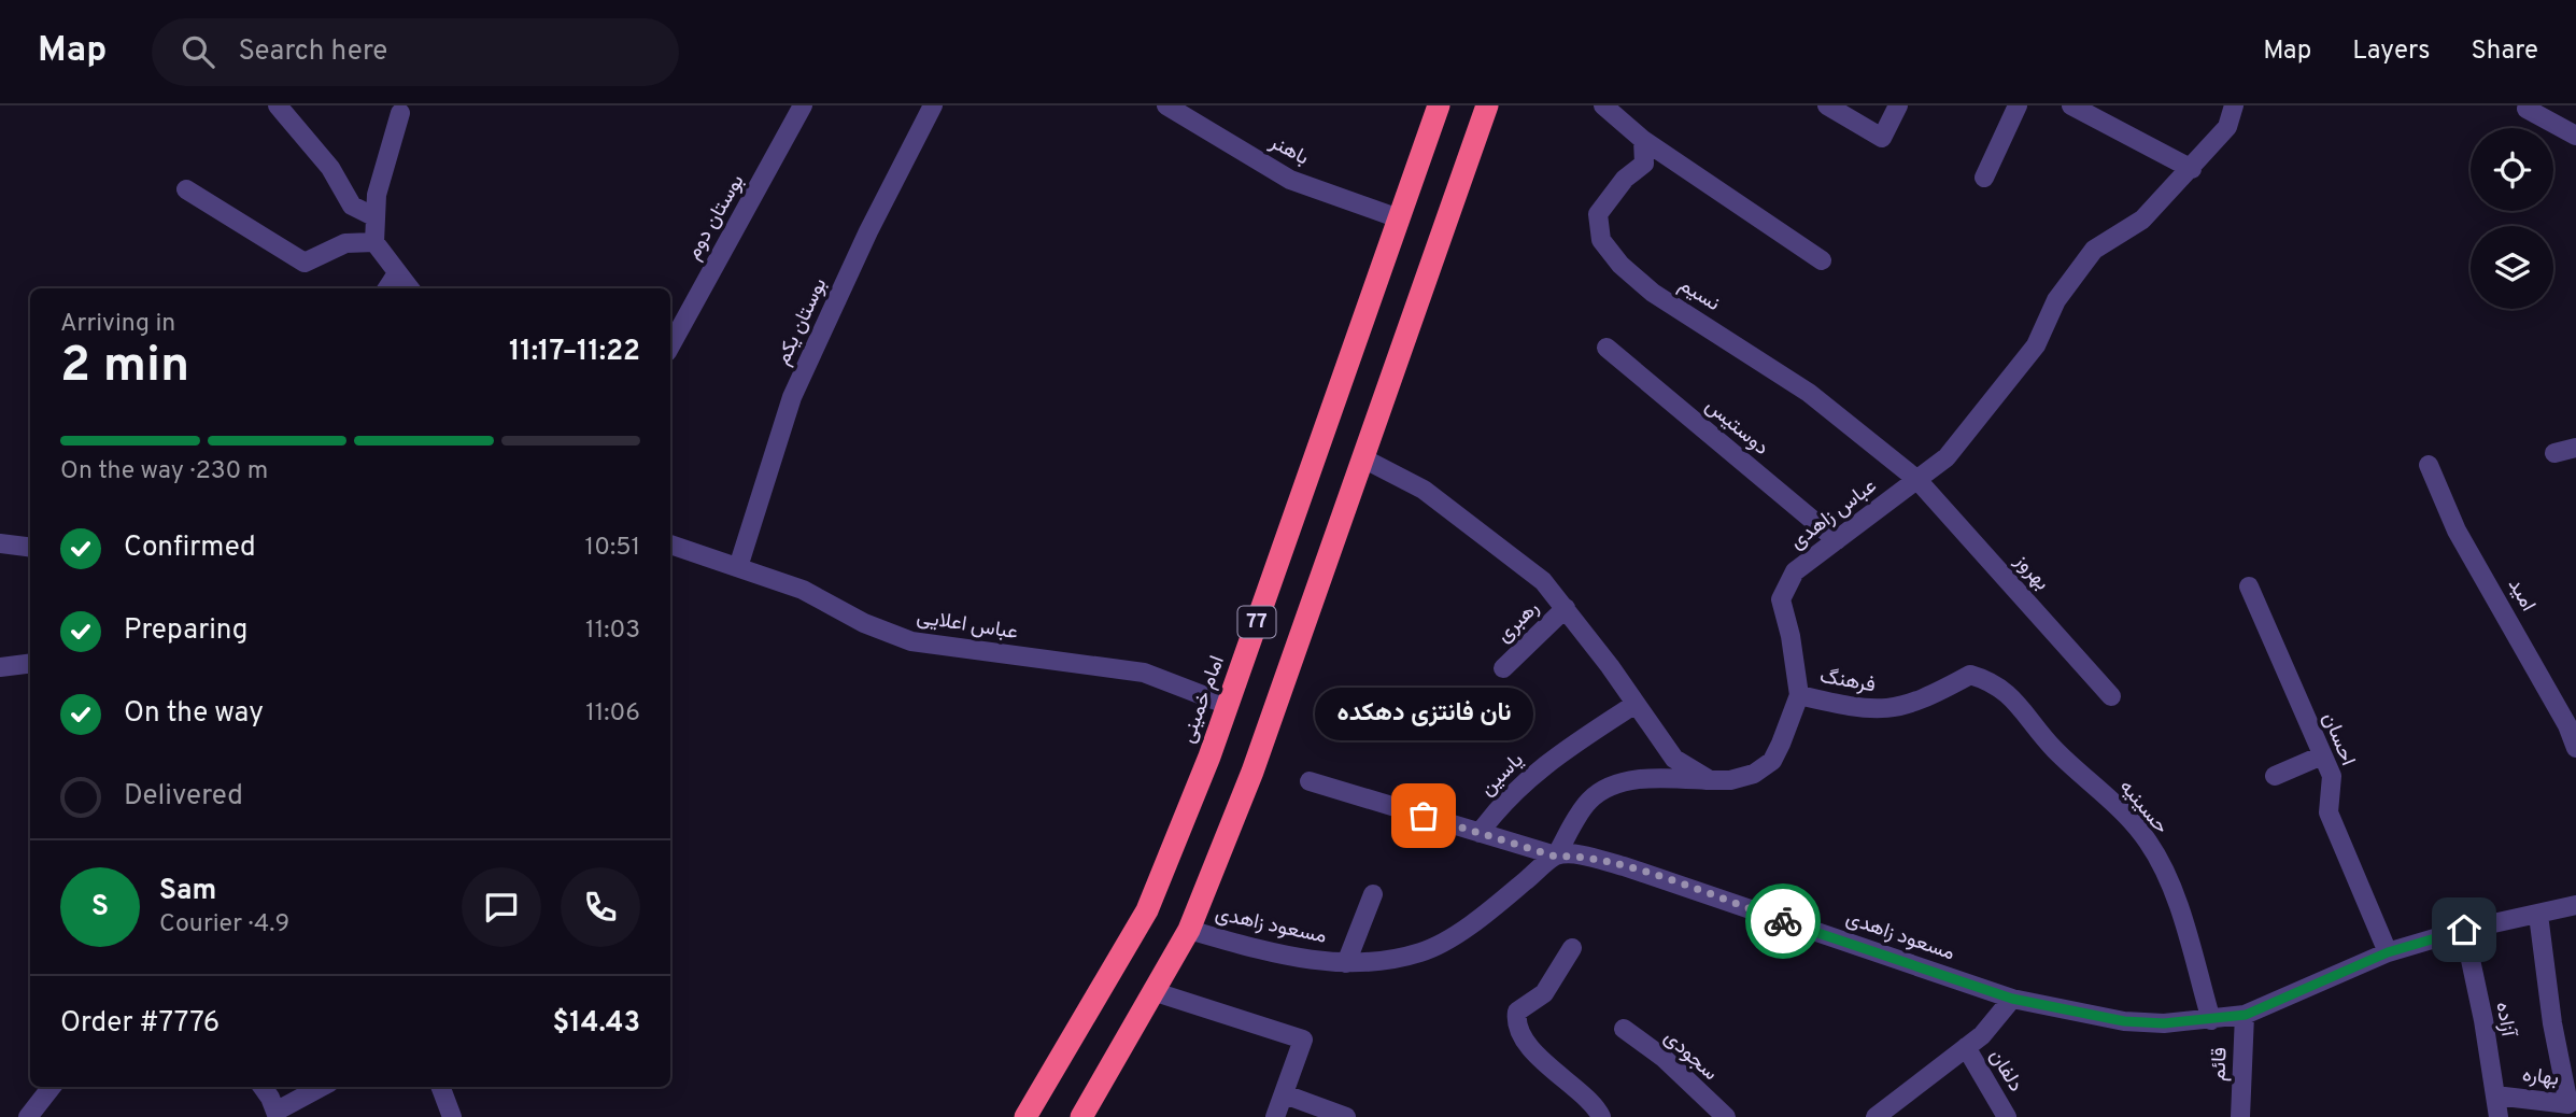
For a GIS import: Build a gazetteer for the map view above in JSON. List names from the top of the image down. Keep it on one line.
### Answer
{"streets":{"highway":["77","امام خمینی"],"street":["باهنر","بوستان دوم","نسیم","بوستان یکم","دوستیس","عباس زاهدی","بهروز","امید","رهبری","عباس اعلایی","فرهنگ","احسان","یاسین","حسینیه","مسعود زاهدی","آزاده","سجودی","قائم","دلفان","بهاره"]},"crossings":[["باهنر","امام خمینی"],["نسیم","عباس زاهدی"],["نسیم","بهروز"],["بوستان یکم","عباس اعلایی"],["دوستیس","عباس زاهدی"],["عباس زاهدی","بهروز"],["عباس زاهدی","فرهنگ"],["77","مسعود زاهدی"],["عباس اعلایی","امام خمینی"],["فرهنگ","حسینیه"],["احسان","مسعود زاهدی"],["حسینیه","مسعود زاهدی"],["مسعود زاهدی","آزاده"],["مسعود زاهدی","قائم"],["مسعود زاهدی","بهاره"],["آزاده","بهاره"]],"places":["نان فانتزی دهکده"],"page":{"header":"Map","search":"Search here","nav":["Map","Layers","Share"],"heading":["2 min","Arriving in","11:17–11:22"],"panel":["Sam","Courier · 4.9","Order #7776","$14.43"],"bar":"On the way · 230 m","list":[["Confirmed","10:51"],["Preparing","11:03"],["On the way","11:06"],"Delivered"],"bubble":"نان فانتزی دهکده","round":"S"}}
